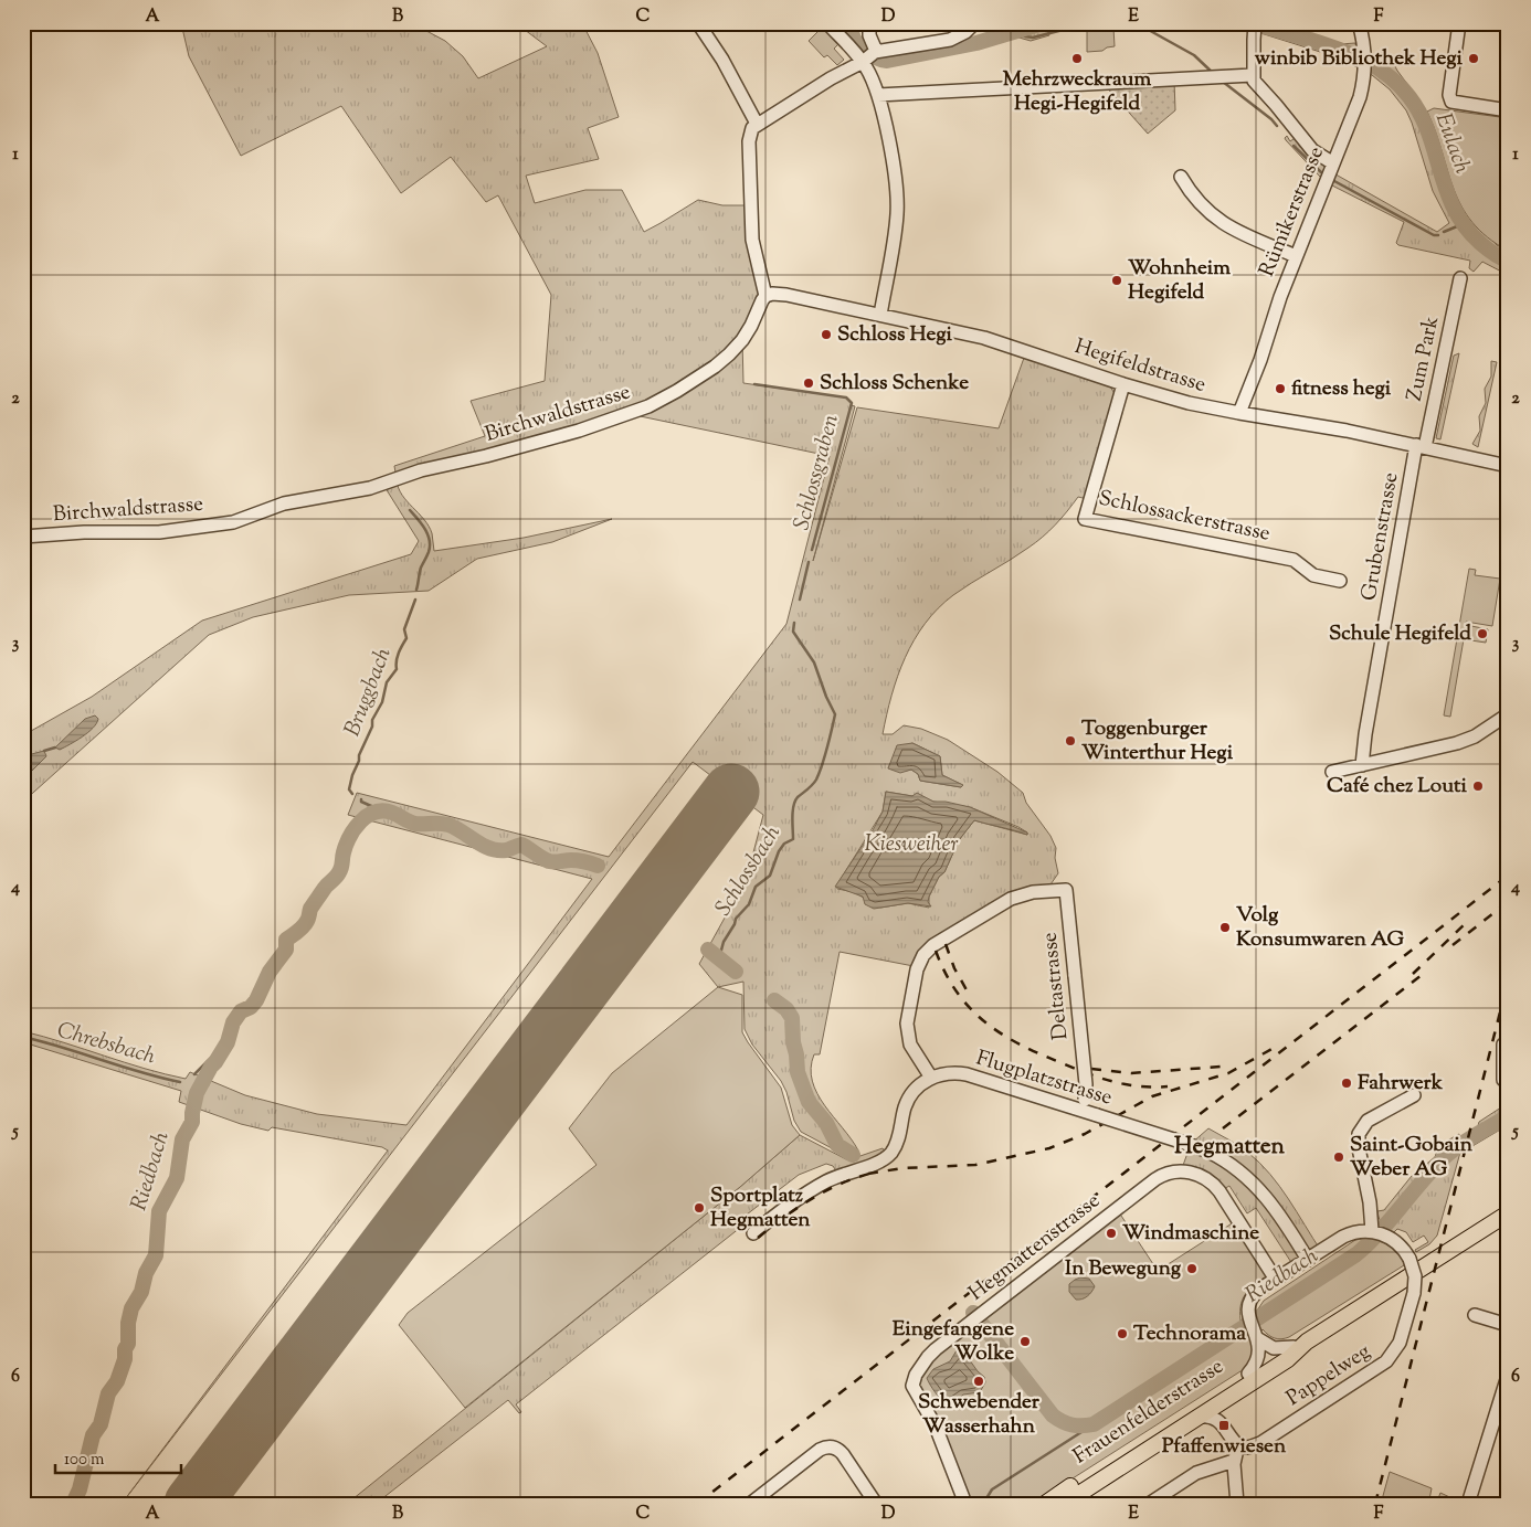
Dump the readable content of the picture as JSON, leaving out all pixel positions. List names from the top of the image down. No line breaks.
{"streets":{"main road":["Frauenfelderstrasse"],"street":["Rümikerstrasse","Zum Park","Hegifeldstrasse","Birchwaldstrasse","Schlossackerstrasse","Grubenstrasse","Deltastrasse","Flugplatzstrasse","Hegmattenstrasse","Pappelweg"]},"crossings":[["Rümikerstrasse","Hegifeldstrasse"],["Zum Park","Hegifeldstrasse"],["Zum Park","Grubenstrasse"],["Hegifeldstrasse","Birchwaldstrasse"],["Hegifeldstrasse","Schlossackerstrasse"],["Hegifeldstrasse","Grubenstrasse"],["Deltastrasse","Flugplatzstrasse"]],"districts":["Hegmatten"],"water":["Eulach","Schlossgraben","Bruggbach","Kiesweiher","Schlossbach","Chrebsbach","Riedbach"],"places":{"other":["Mehrzweckraum Hegi-Hegifeld","winbib Bibliothek Hegi","Wohnheim Hegifeld","Schloss Hegi","Schloss Schenke","fitness hegi","Schule Hegifeld","Toggenburger Winterthur Hegi","Café chez Louti","Volg Konsumwaren AG","Fahrwerk","Saint-Gobain Weber AG","Sportplatz Hegmatten","Windmaschine","In Bewegung","Technorama","Eingefangene Wolke","Schwebender Wasserhahn"],"transit":["Pfaffenwiesen"]},"scale_bar":"100 m","grid":{"columns":["A","B","C","D","E","F"],"rows":["1","2","3","4","5","6"]}}
